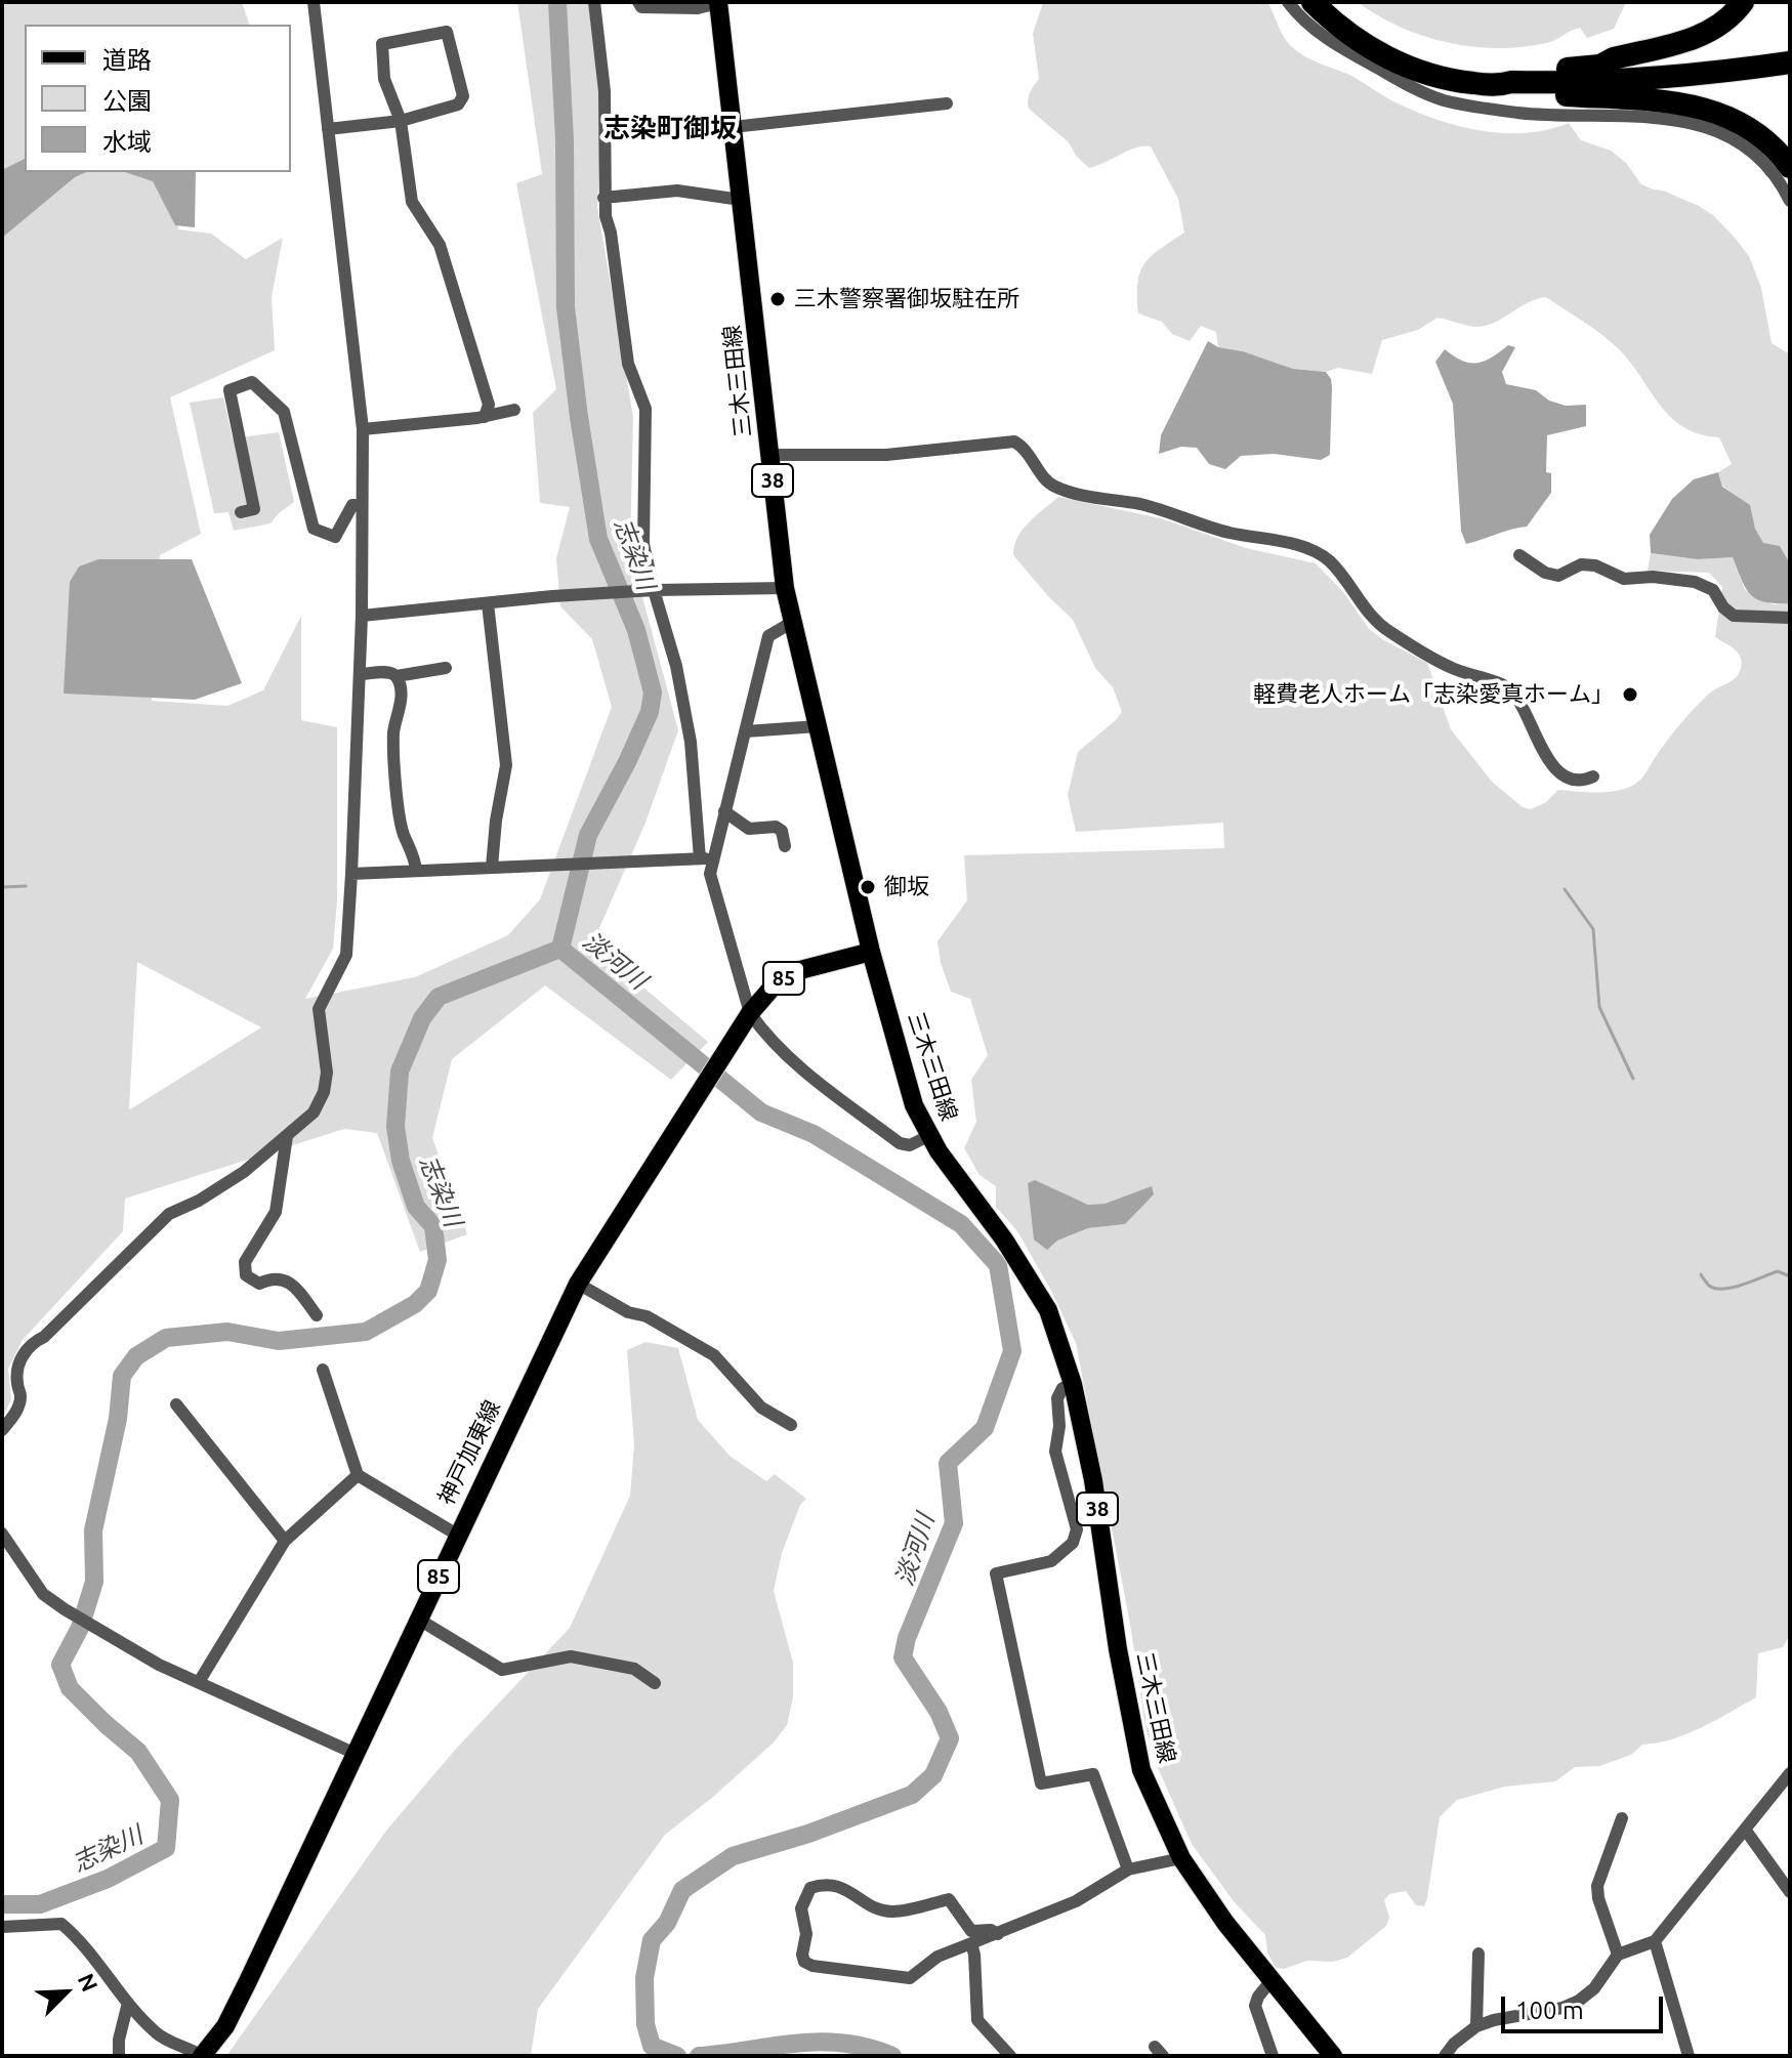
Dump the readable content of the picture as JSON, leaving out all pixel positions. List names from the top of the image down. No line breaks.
{"streets":{"main road":["三木三田線","38","85","神戸加東線"]},"crossings":[["三木三田線","神戸加東線"]],"districts":["志染町御坂"],"water":["志染川","淡河川"],"places":["三木警察署御坂駐在所","軽費老人ホーム「志染愛真ホーム」","御坂"],"legend":["道路","公園","水域"],"scale_bar":"100 m","north":"top right"}
